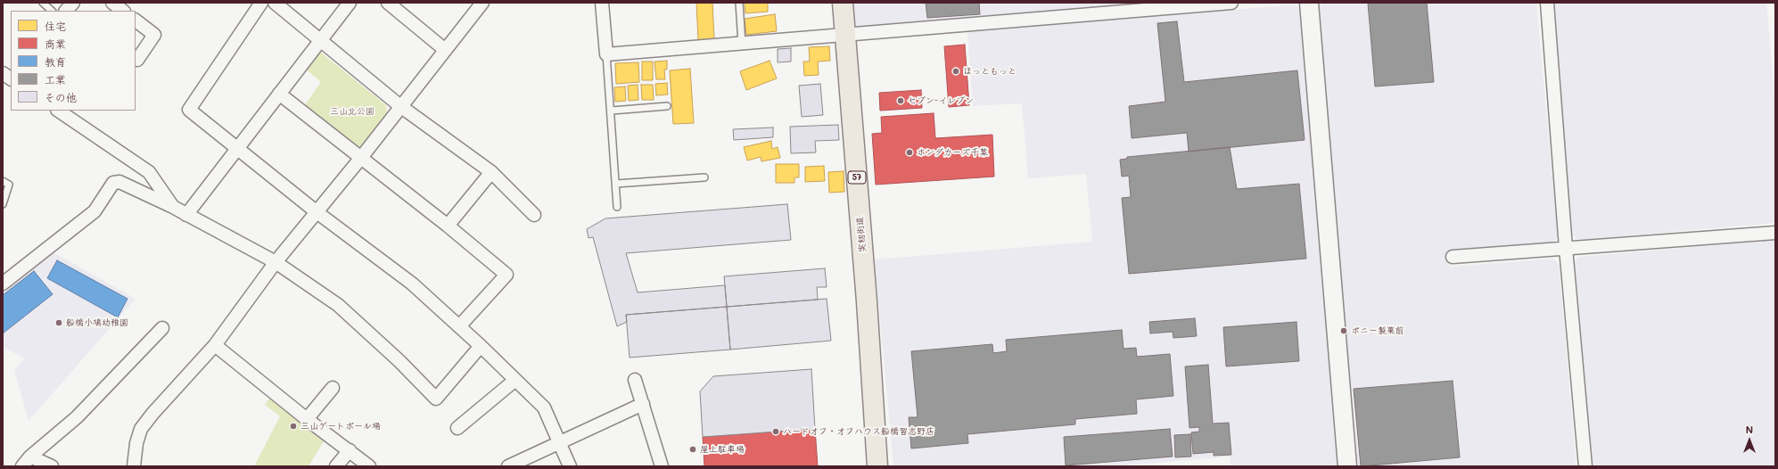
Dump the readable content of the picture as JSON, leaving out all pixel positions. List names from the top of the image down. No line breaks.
{"streets":{"main road":["57","実籾街道"]},"parks":["三山北公園"],"places":["ほっともっと","セブン-イレブン","ホンダカーズ千葉","船橋小鳩幼稚園","ポニー製菓前","三山ゲートボール場","ハードオフ・オフハウス船橋習志野店","屋上駐車場"],"legend":["住宅","商業","教育","工業","その他"],"north":"top"}
